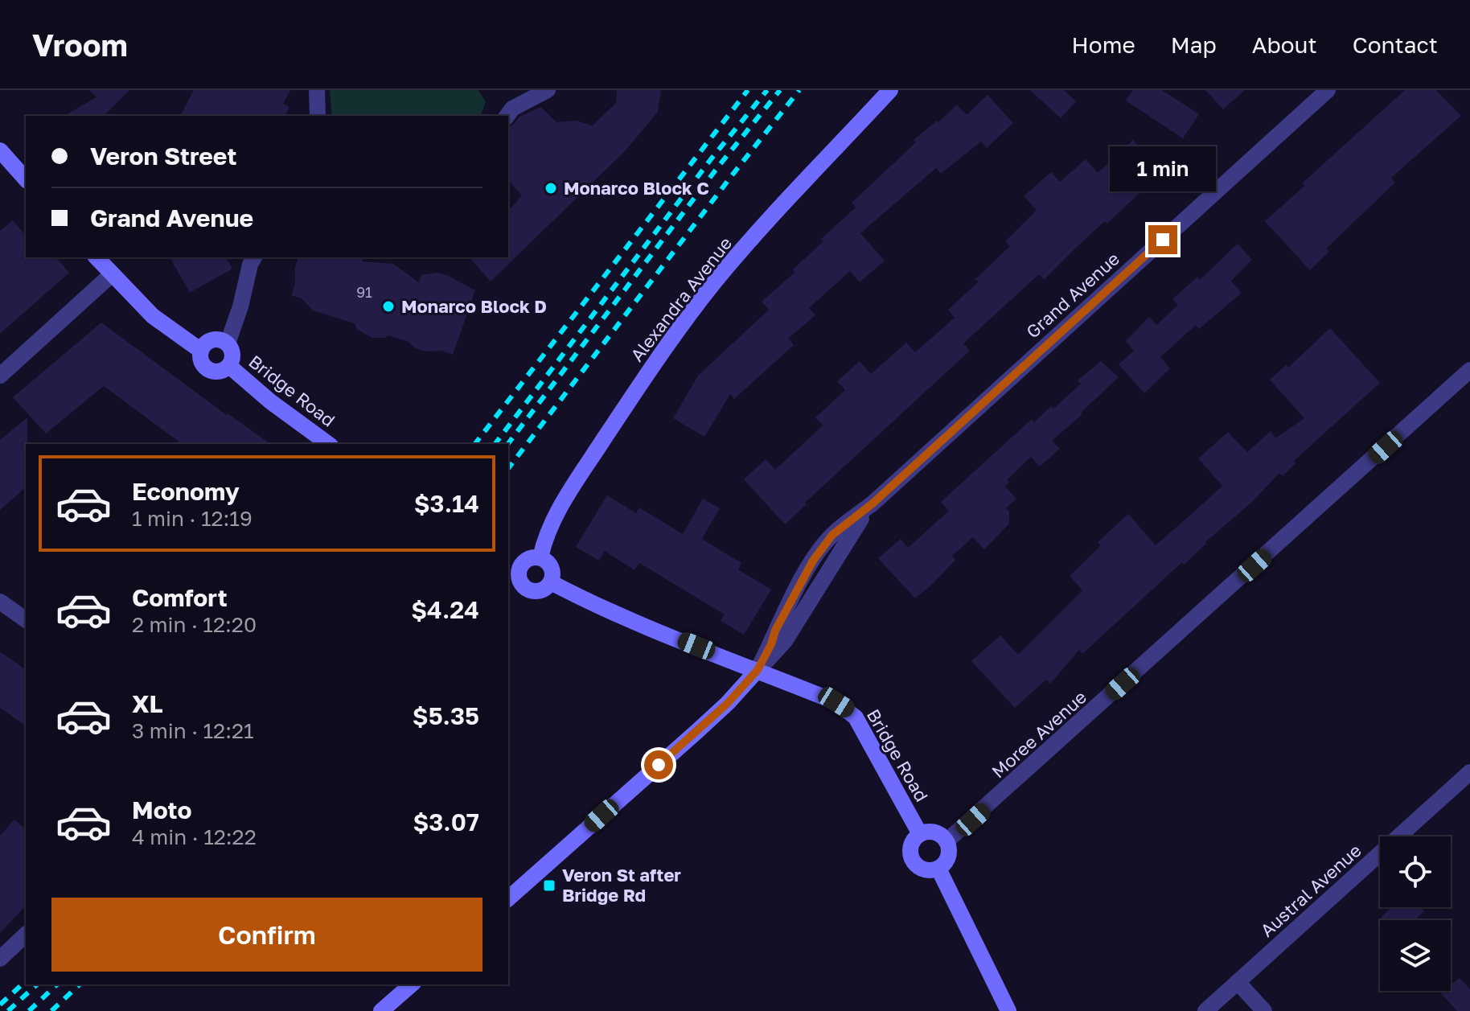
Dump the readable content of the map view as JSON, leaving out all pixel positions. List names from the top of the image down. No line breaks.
{"streets":{"street":["Grand Avenue","Alexandra Avenue","Bridge Road","Moree Avenue","Austral Avenue"]},"crossings":[["Grand Avenue","Bridge Road"],["Alexandra Avenue","Bridge Road"],["Bridge Road","Moree Avenue"]],"places":{"other":["Monarco Block C","Monarco Block D"],"transit":["Veron St after Bridge Rd"]},"house_numbers":["91"],"page":{"header":"Vroom","nav":["Home","Map","About","Contact"],"banner":["Veron Street","Grand Avenue"],"bubble":"1 min","list":[{"name":"Economy","note":"1 min · 12:19","value":"$3.14"},{"name":"Comfort","note":"2 min · 12:20","value":"$4.24"},{"name":"XL","note":"3 min · 12:21","value":"$5.35"},{"name":"Moto","note":"4 min · 12:22","value":"$3.07"}],"buttons":"Confirm"}}
